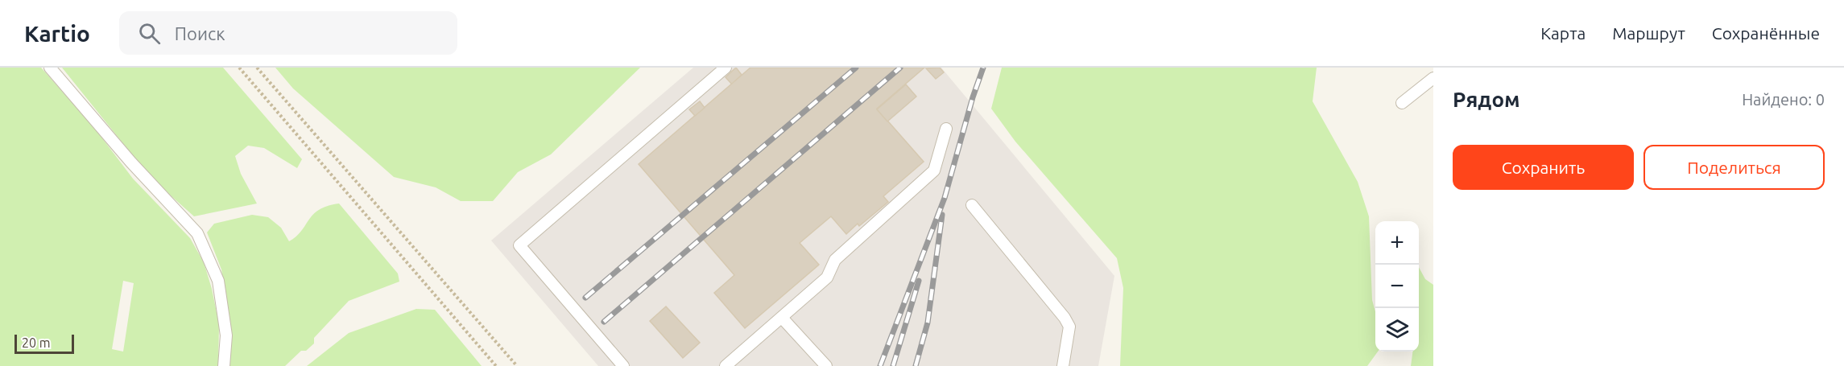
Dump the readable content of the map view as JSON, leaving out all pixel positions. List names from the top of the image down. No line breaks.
{"scale_bar":"20 m","page":{"header":"Kartio","search":"Поиск","nav":["Карта","Маршрут","Сохранённые"],"heading":["Рядом","Найдено: 0"],"buttons":["Сохранить","Поделиться"],"map_buttons":["+","−"],"scale":"20 m"}}
